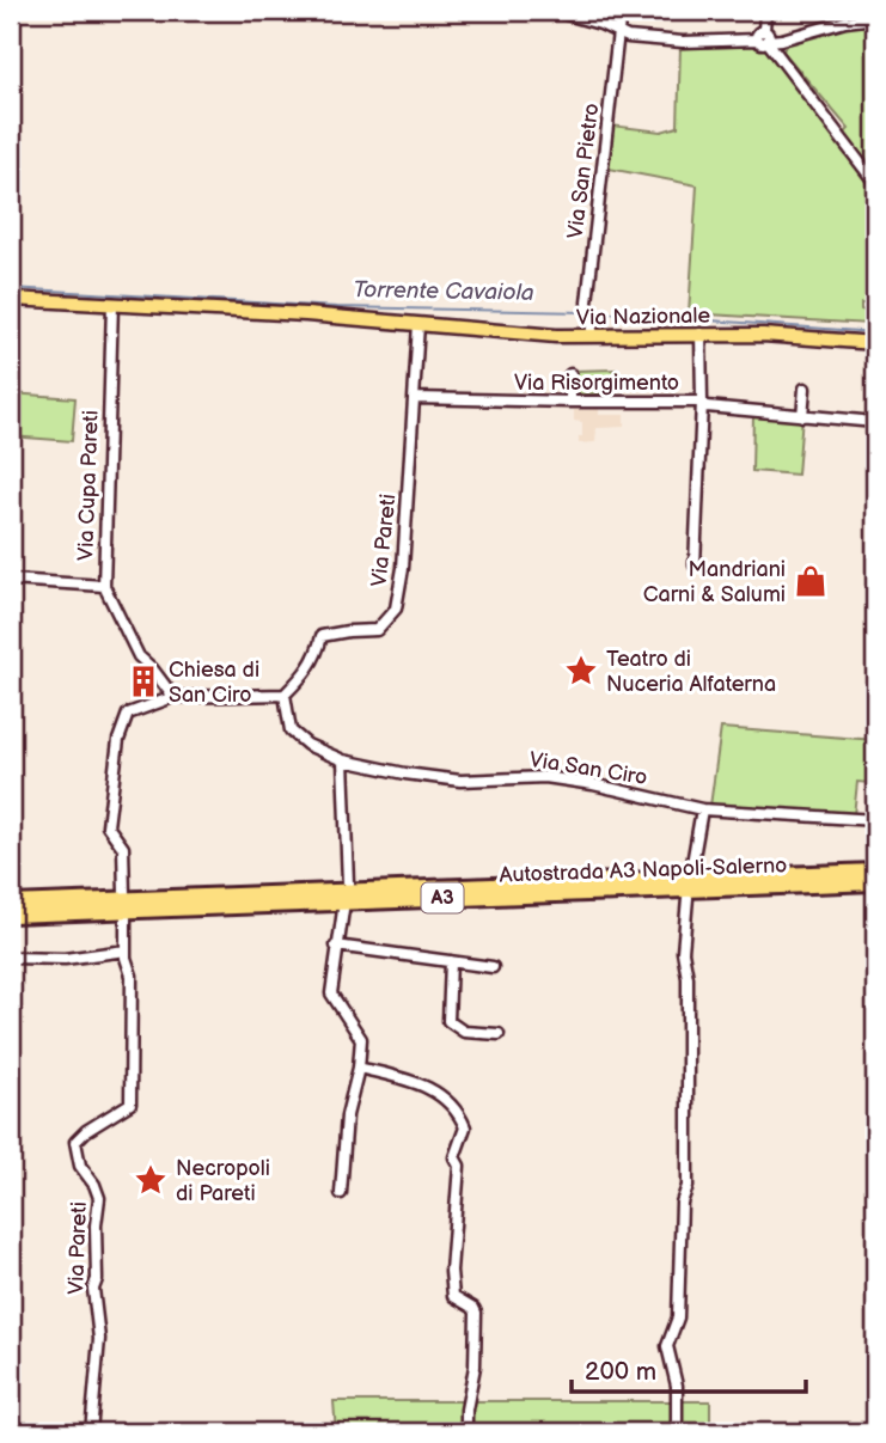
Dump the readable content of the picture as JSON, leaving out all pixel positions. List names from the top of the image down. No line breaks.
{"streets":{"highway":["Autostrada A3 Napoli-Salerno","A3"],"main road":["Via Nazionale"],"street":["Via San Pietro","Via Risorgimento","Via Cupa Pareti","Via Pareti","Via San Ciro"]},"crossings":[["Via San Pietro","Via Nazionale"],["Via Nazionale","Via Cupa Pareti"],["Via Nazionale","Via Pareti"],["Via Risorgimento","Via Pareti"],["Via Pareti","Via San Ciro"]],"water":["Torrente Cavaiola"],"places":{"shop":["Mandriani Carni & Salumi"],"place":["Teatro di Nuceria Alfaterna","Necropoli di Pareti"],"building":["Chiesa di San Ciro"]},"scale_bar":"200 m"}
